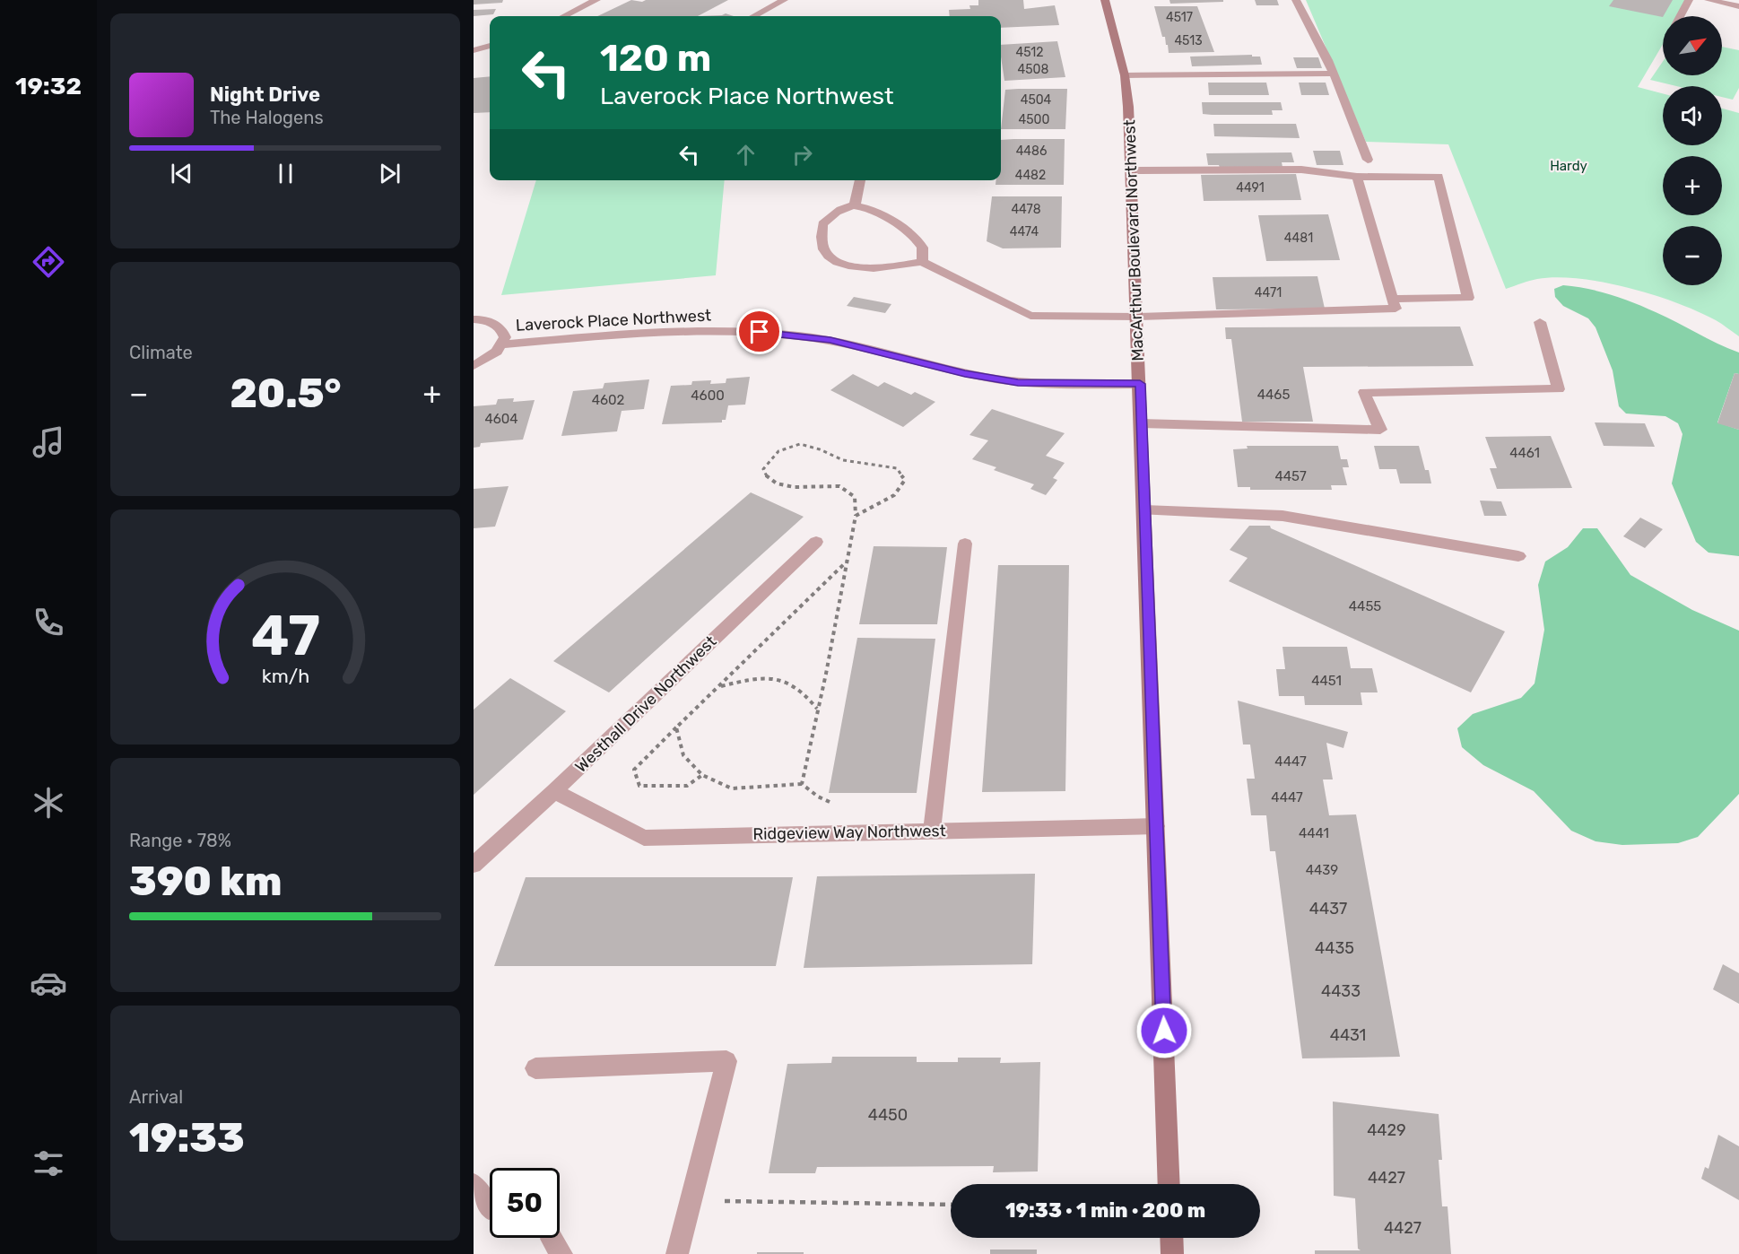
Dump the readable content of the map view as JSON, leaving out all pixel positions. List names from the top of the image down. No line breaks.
{"streets":{"main road":["MacArthur Boulevard Northwest"],"street":["Laverock Place Northwest","Westhall Drive Northwest","Ridgeview Way Northwest"]},"crossings":[["MacArthur Boulevard Northwest","Laverock Place Northwest"],["MacArthur Boulevard Northwest","Ridgeview Way Northwest"],["Westhall Drive Northwest","Ridgeview Way Northwest"]],"parks":["Hardy"],"house_numbers":["4517","4513","4512","4508","4504","4500","4486","4482","4491","4478","4474","4481","4471","4465","4600","4602","4604","4461","4457","4455","4451","4447","4447","4441","4439","4437","4435","4433","4431","4450","4429","4427","4427"],"north":"top right","page":{"tabs":"19:32","map_buttons":["+","−"],"turn":["120 m","Laverock Place Northwest"],"song":["Night Drive","The Halogens"],"tile":["Climate",["Range · 78%","390 km"],["Arrival","19:33"]],"heat":["−","20.5°","+"],"limit":"50","trip":"19:33 · 1 min · 200 m","gauge":["47","km/h"]}}
